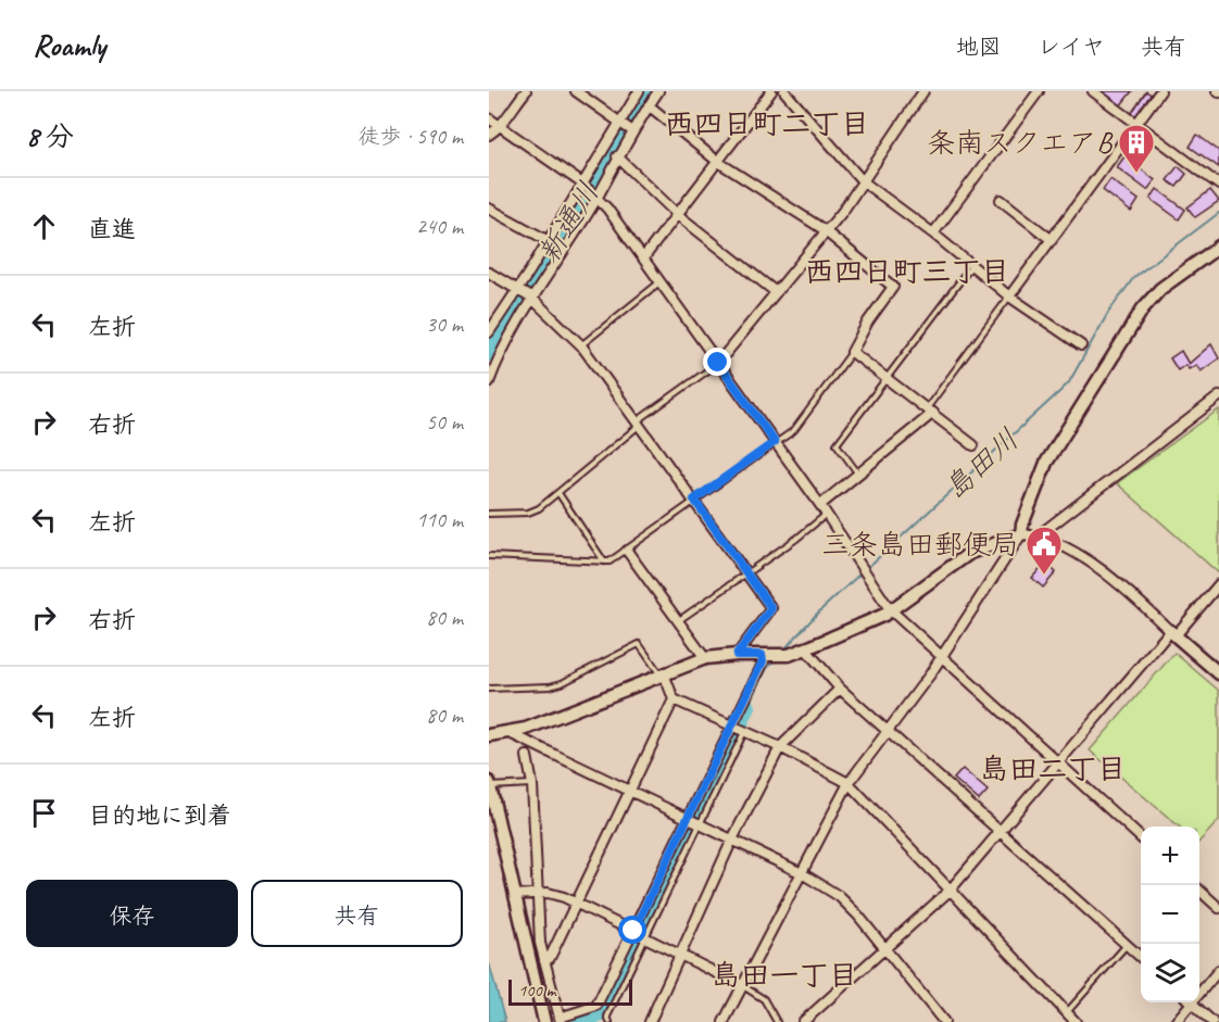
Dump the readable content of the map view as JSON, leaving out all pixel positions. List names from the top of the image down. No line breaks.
{"districts":["西四日町二丁目","西四日町三丁目","島田二丁目","島田一丁目"],"water":["新通川","島田川"],"places":{"building":["条南スクエアB"],"public building":["三条島田郵便局"]},"scale_bar":"100 m","page":{"header":"Roamly","nav":["地図","レイヤ","共有"],"heading":["8 分","徒歩 · 590 m"],"list":[["直進","240 m"],["左折","30 m"],["右折","50 m"],["左折","110 m"],["右折","80 m"],["左折","80 m"],"目的地に到着"],"map_buttons":["+","−"],"buttons":["保存","共有"],"scale":"100 m"}}
